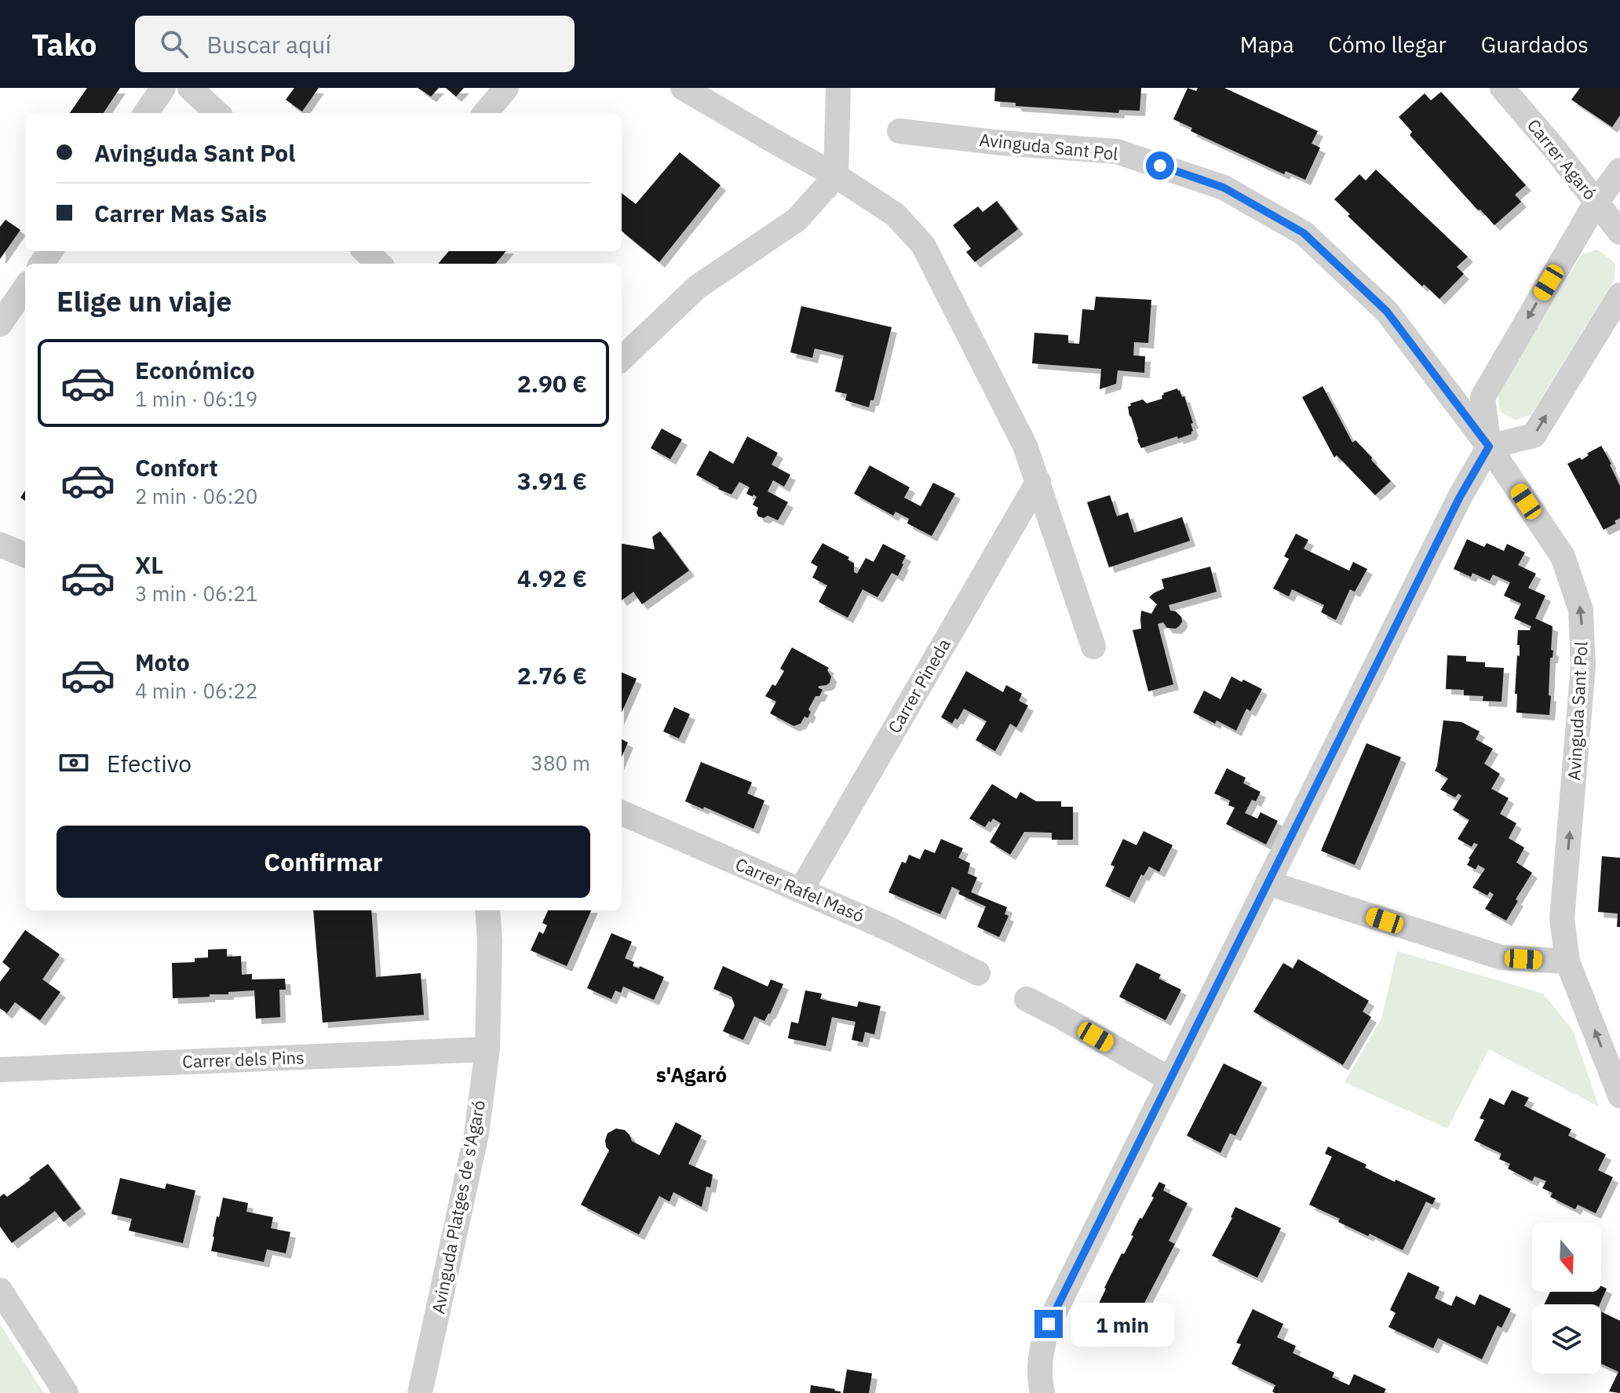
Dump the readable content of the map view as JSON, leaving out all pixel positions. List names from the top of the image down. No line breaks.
{"streets":{"street":["Avinguda Sant Pol","Carrer Agaró","Carrer Pineda","Carrer Rafel Masó","Carrer dels Pins","Avinguda Platges de s'Agaró"]},"crossings":[["Carrer Pineda","Carrer Rafel Masó"],["Carrer dels Pins","Avinguda Platges de s'Agaró"]],"one_way":["Avinguda Sant Pol"],"districts":["s'Agaró"],"north":"bottom","page":{"header":"Tako","search":"Buscar aquí","nav":["Mapa","Cómo llegar","Guardados"],"banner":["Avinguda Sant Pol","Carrer Mas Sais"],"heading":"Elige un viaje","list":[{"name":"Económico","note":"1 min · 06:19","value":"2.90 €"},{"name":"Confort","note":"2 min · 06:20","value":"3.91 €"},{"name":"XL","note":"3 min · 06:21","value":"4.92 €"},{"name":"Moto","note":"4 min · 06:22","value":"2.76 €"}],"pay":["Efectivo","380 m"],"buttons":"Confirmar","bubble":"1 min"}}
